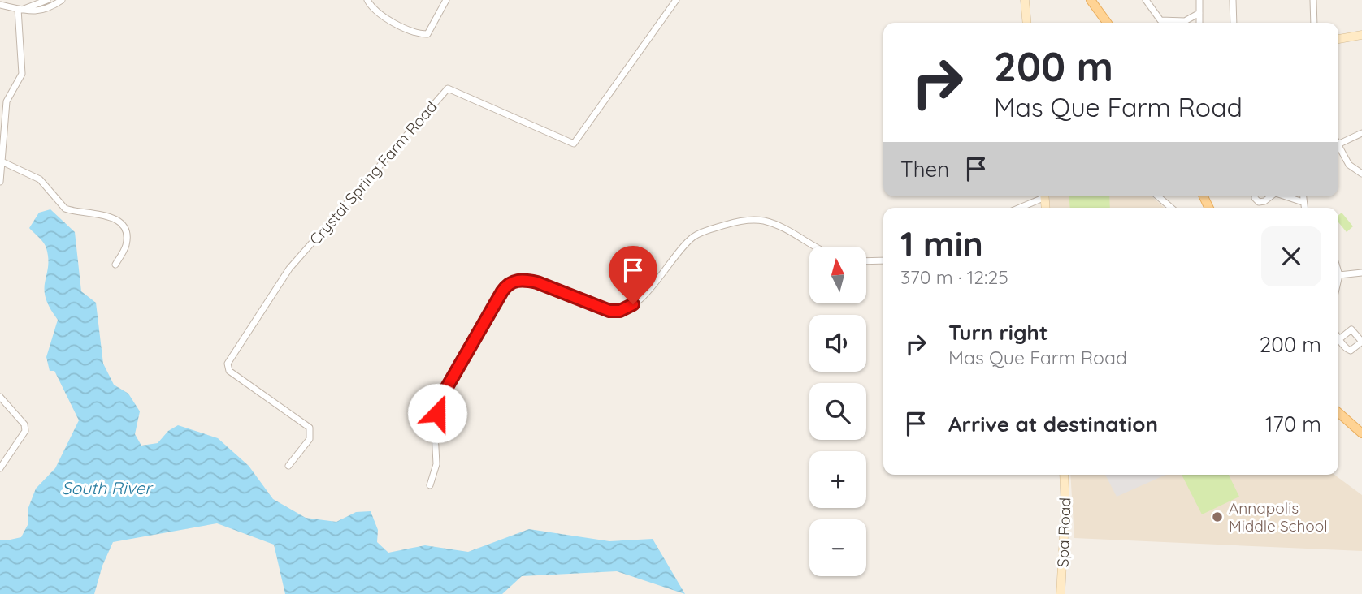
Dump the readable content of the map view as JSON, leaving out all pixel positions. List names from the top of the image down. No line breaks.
{"streets":{"street":["Crystal Spring Farm Road","Spa Road"]},"water":["South River"],"places":["Annapolis Middle School"],"north":"top","page":{"turn":["200 m","Mas Que Farm Road"],"then":"Then","heading":["1 min","370 m · 12:25"],"map_buttons":["+","−"],"list":[{"name":"Turn right","note":"Mas Que Farm Road","value":"200 m"},{"name":"Arrive at destination","value":"170 m"}]}}
